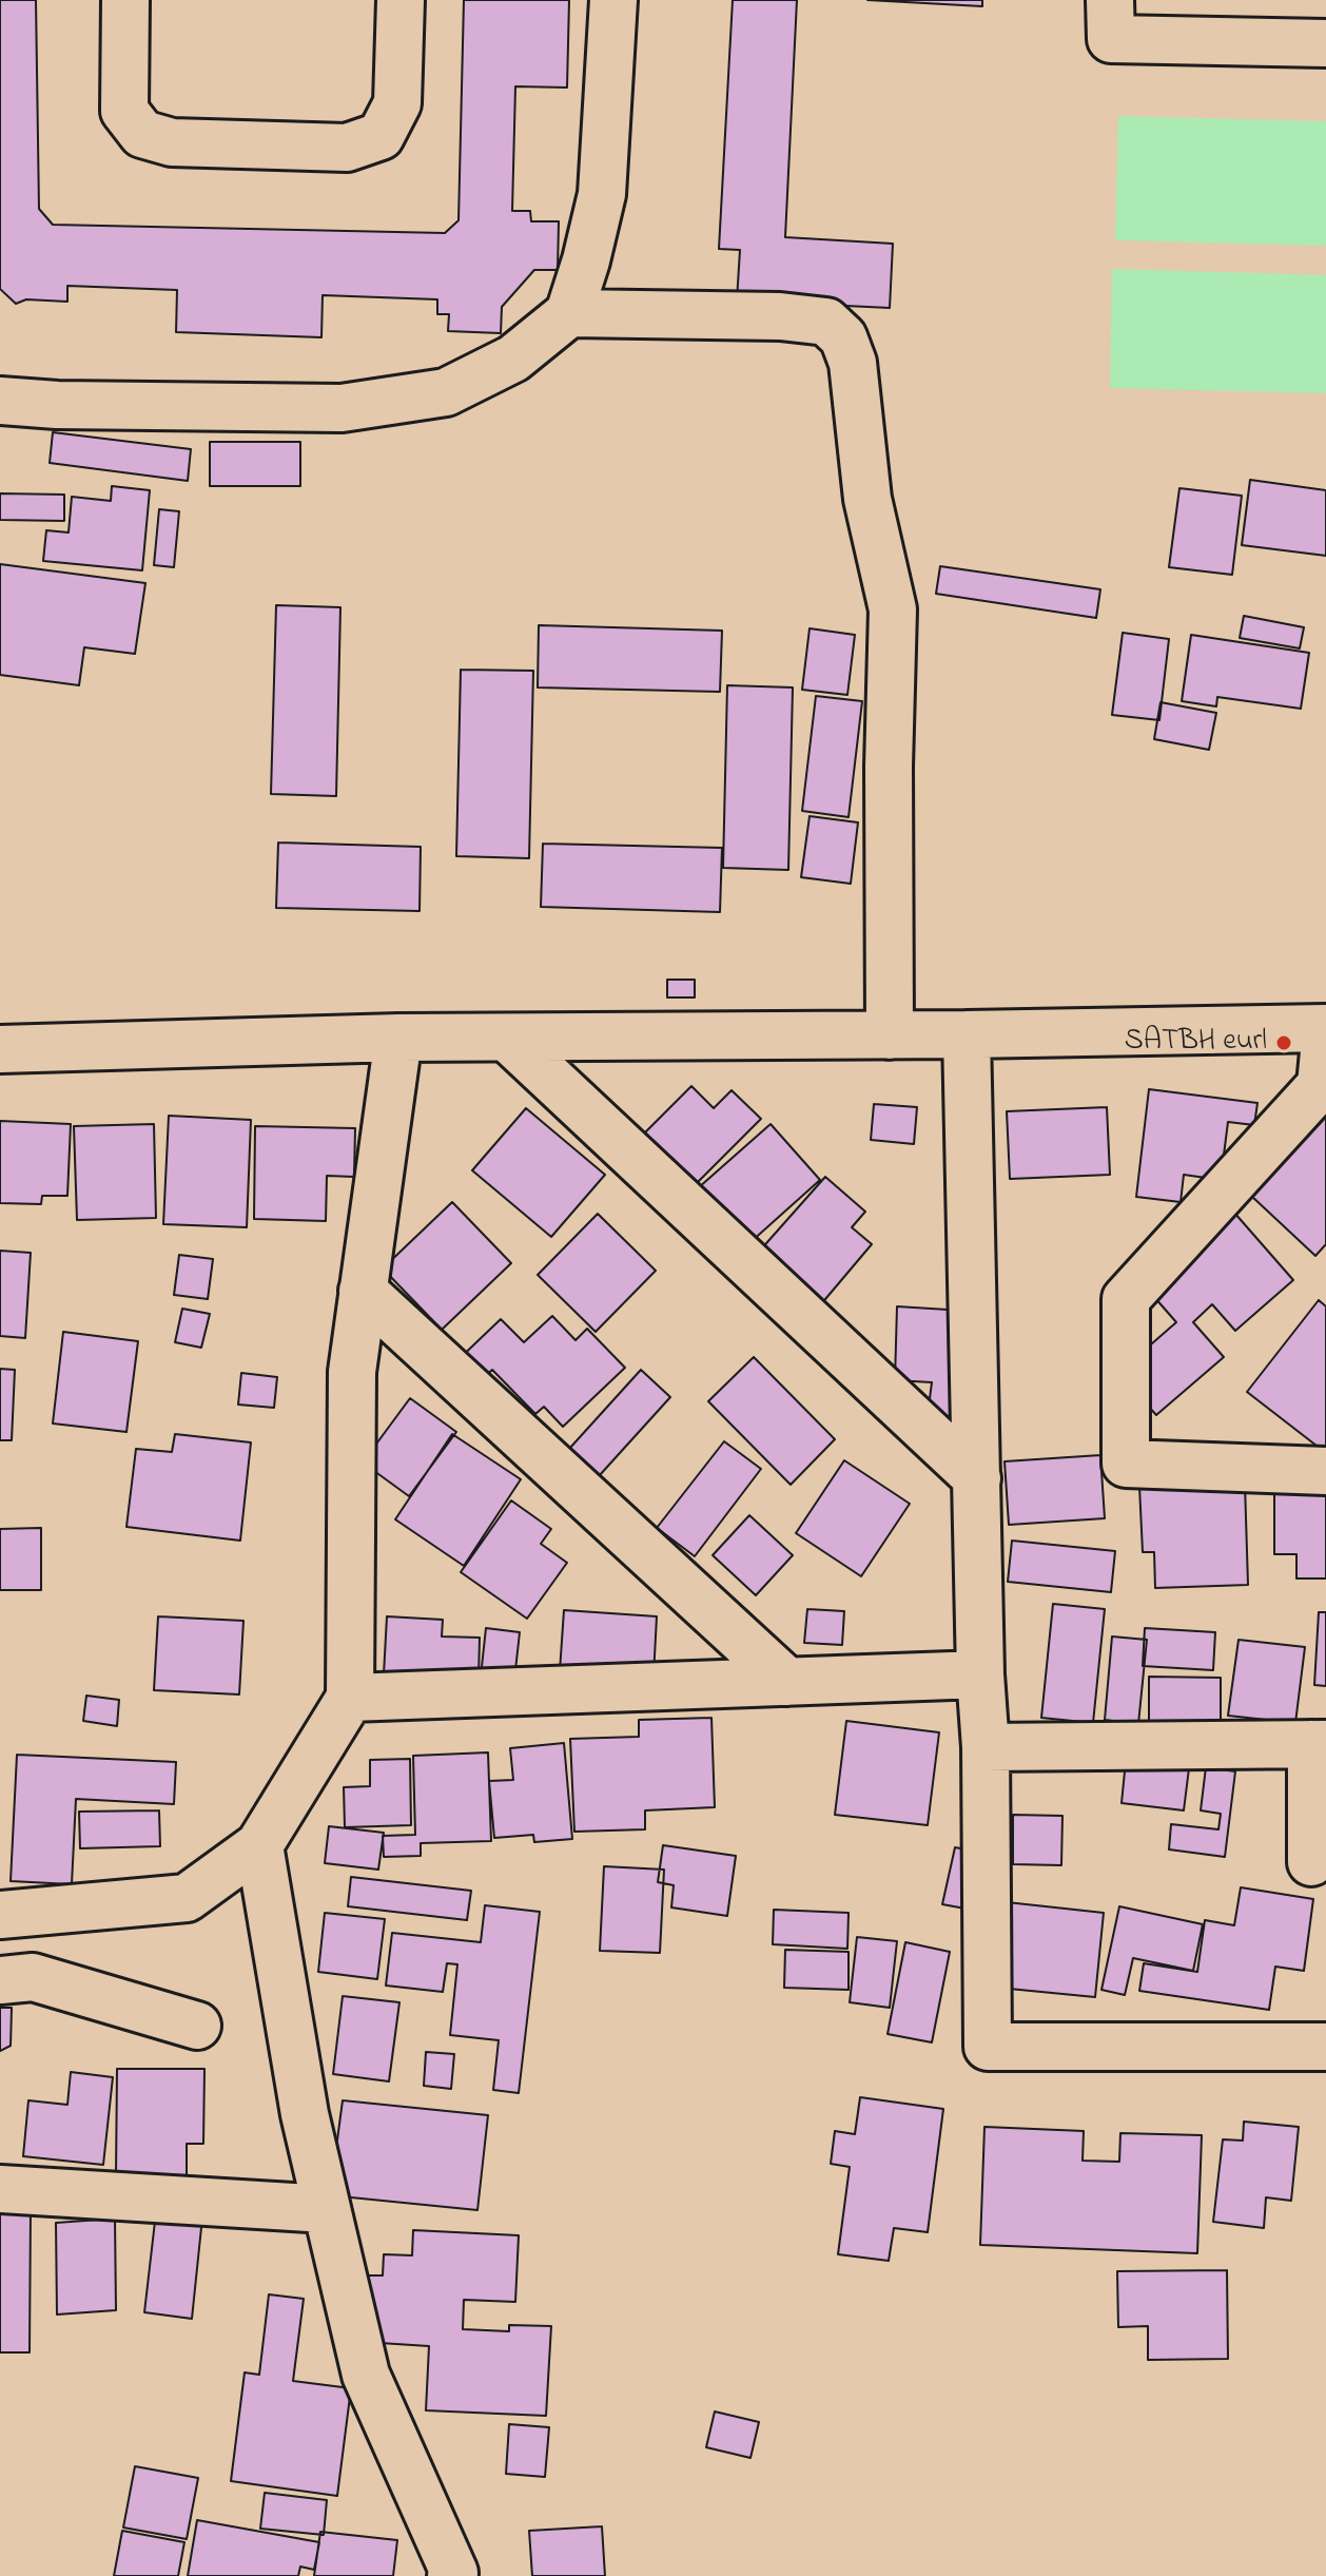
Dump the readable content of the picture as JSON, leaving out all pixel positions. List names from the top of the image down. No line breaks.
{"places":["SATBH eurl"]}
